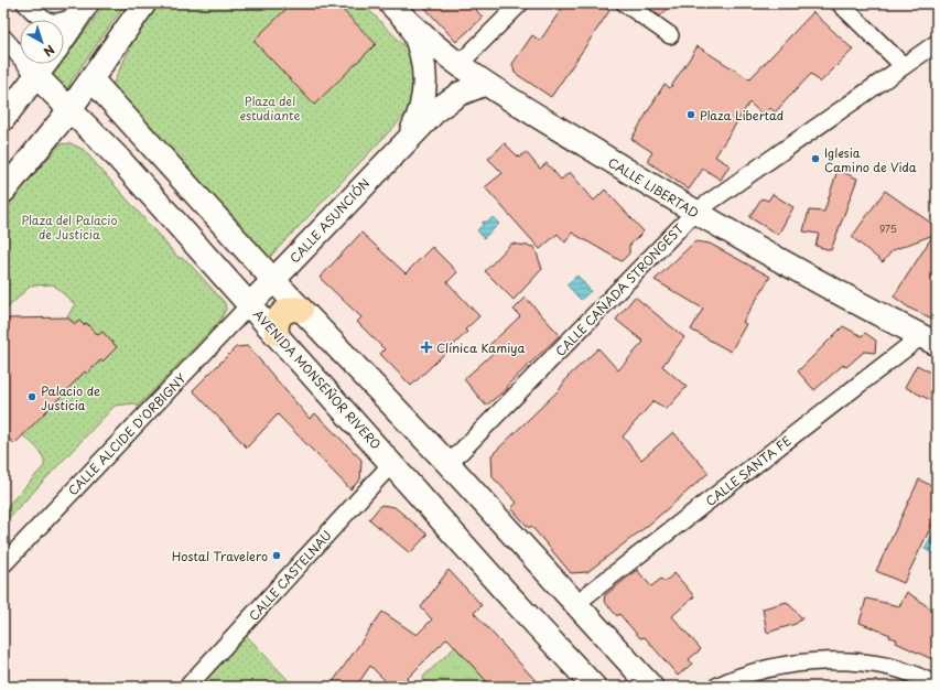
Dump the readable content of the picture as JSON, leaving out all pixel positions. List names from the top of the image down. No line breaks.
{"streets":{"main road":["CALLE LIBERTAD","CALLE ASUNCIÓN","AVENIDA MONSEÑOR RIVERO"],"street":["CALLE CAÑADA STRONGEST","CALLE ALCIDE D'ORBIGNY","CALLE SANTA FE","CALLE CASTELNAU"]},"crossings":[["CALLE LIBERTAD","CALLE ASUNCIÓN"],["CALLE LIBERTAD","CALLE CAÑADA STRONGEST"],["CALLE LIBERTAD","CALLE SANTA FE"],["CALLE ASUNCIÓN","AVENIDA MONSEÑOR RIVERO"],["CALLE ASUNCIÓN","CALLE ALCIDE D'ORBIGNY"],["AVENIDA MONSEÑOR RIVERO","CALLE ALCIDE D'ORBIGNY"],["AVENIDA MONSEÑOR RIVERO","CALLE CASTELNAU"]],"parks":["Plaza del estudiante","Plaza del Palacio de Justicia"],"places":{"other":["Plaza Libertad","Iglesia Camino de Vida","Palacio de Justicia","Hostal Travelero"],"health":["Clínica Kamiya"]},"house_numbers":["975"],"north":"bottom right"}
